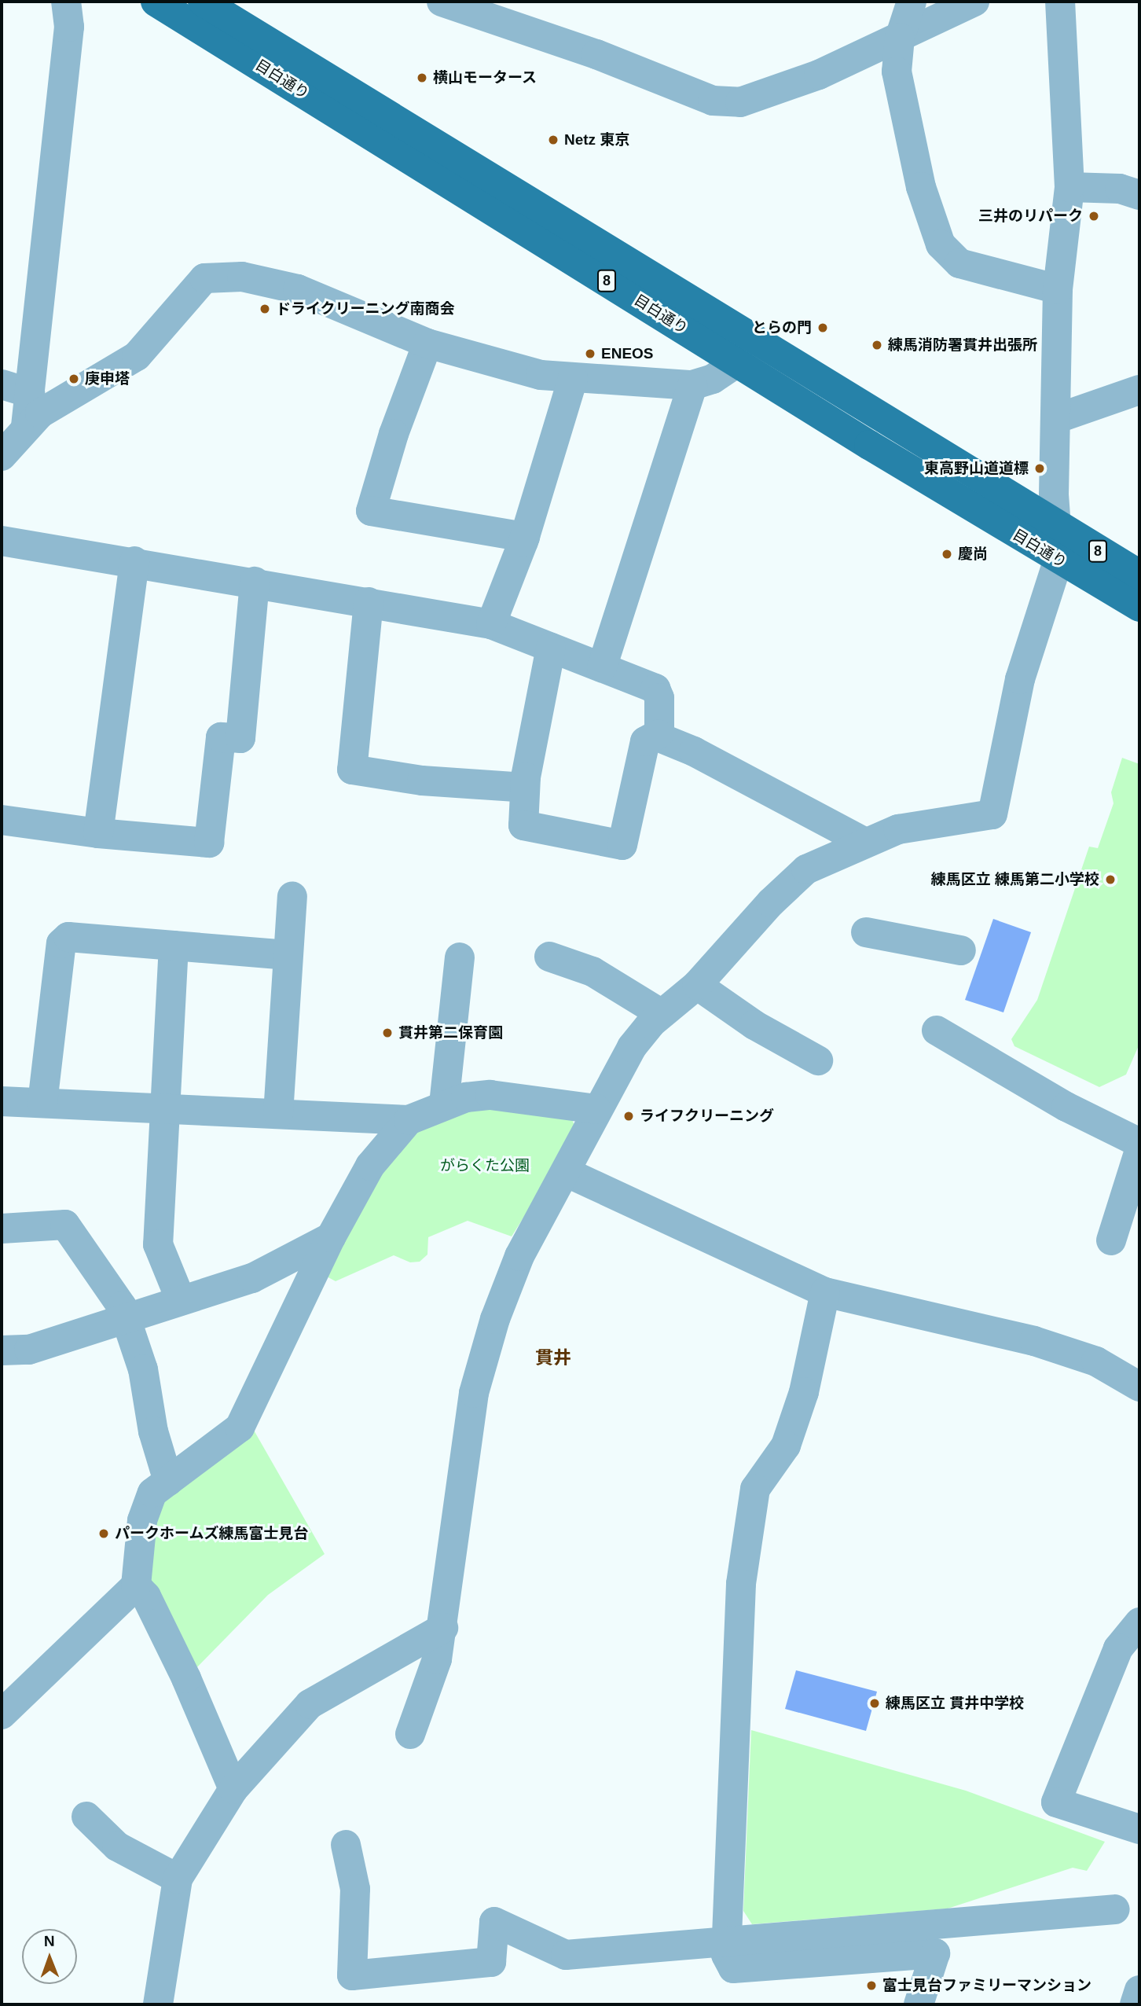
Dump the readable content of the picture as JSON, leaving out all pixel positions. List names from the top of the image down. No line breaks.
{"streets":{"main road":["目白通り","8"]},"districts":["貫井"],"parks":["がらくた公園"],"places":["横山モータース","Netz 東京","三井のリパーク","ドライクリーニング南商会","とらの門","練馬消防署貫井出張所","ENEOS","庚申塔","東高野山道道標","慶尚","練馬区立 練馬第二小学校","貫井第二保育園","ライフクリーニング","パークホームズ練馬富士見台","練馬区立 貫井中学校","富士見台ファミリーマンション"],"north":"top"}
